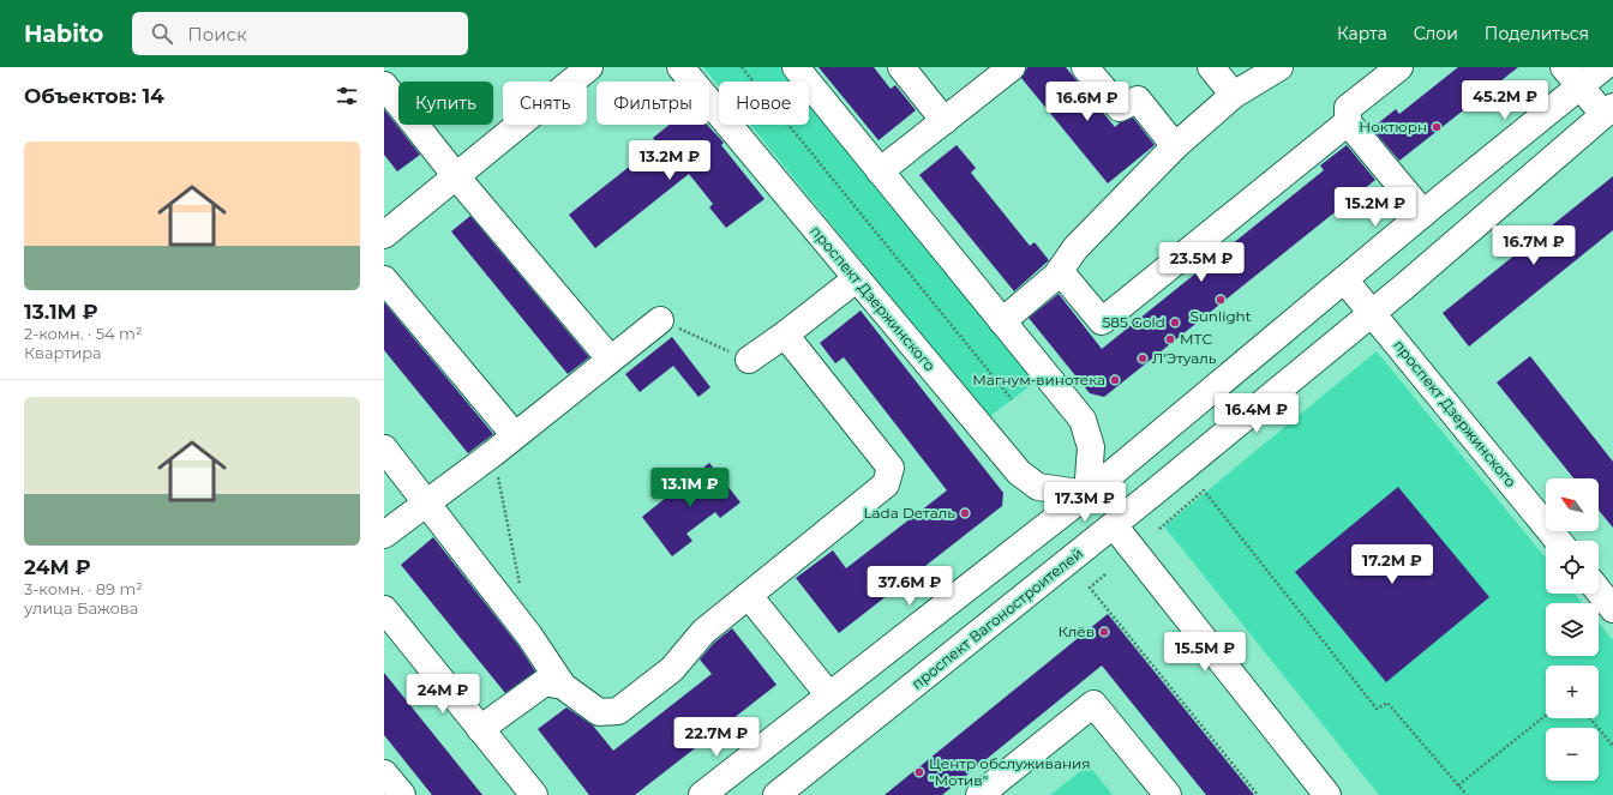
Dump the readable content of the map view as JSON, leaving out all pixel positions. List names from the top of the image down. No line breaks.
{"streets":{"street":["проспект Дзержинского","проспект Вагоностроителей"]},"crossings":[["проспект Дзержинского","проспект Вагоностроителей"]],"places":["Ноктюрн","Sunlight","585 Gold","МТС","Л'Этуаль","Магнум-винотека","Lada Dеталь","Клёв","Центр обслуживания \"Мотив\""],"north":"top left","page":{"header":"Habito","search":"Поиск","nav":["Карта","Слои","Поделиться"],"heading":"Объектов: 14","price":["45.2M ₽","16.6M ₽","13.2M ₽","15.2M ₽","16.7M ₽","23.5M ₽","16.4M ₽","13.1M ₽","17.3M ₽","17.2M ₽","37.6M ₽","15.5M ₽","24M ₽","22.7M ₽"],"chip":["Купить","Снять","Фильтры","Новое"],"list":[{"name":"13.1M ₽","note":"2-комн. · 54 m² · Квартира"},{"name":"24M ₽","note":"3-комн. · 89 m² · улица Бажова"}],"map_buttons":["+","−"]}}
